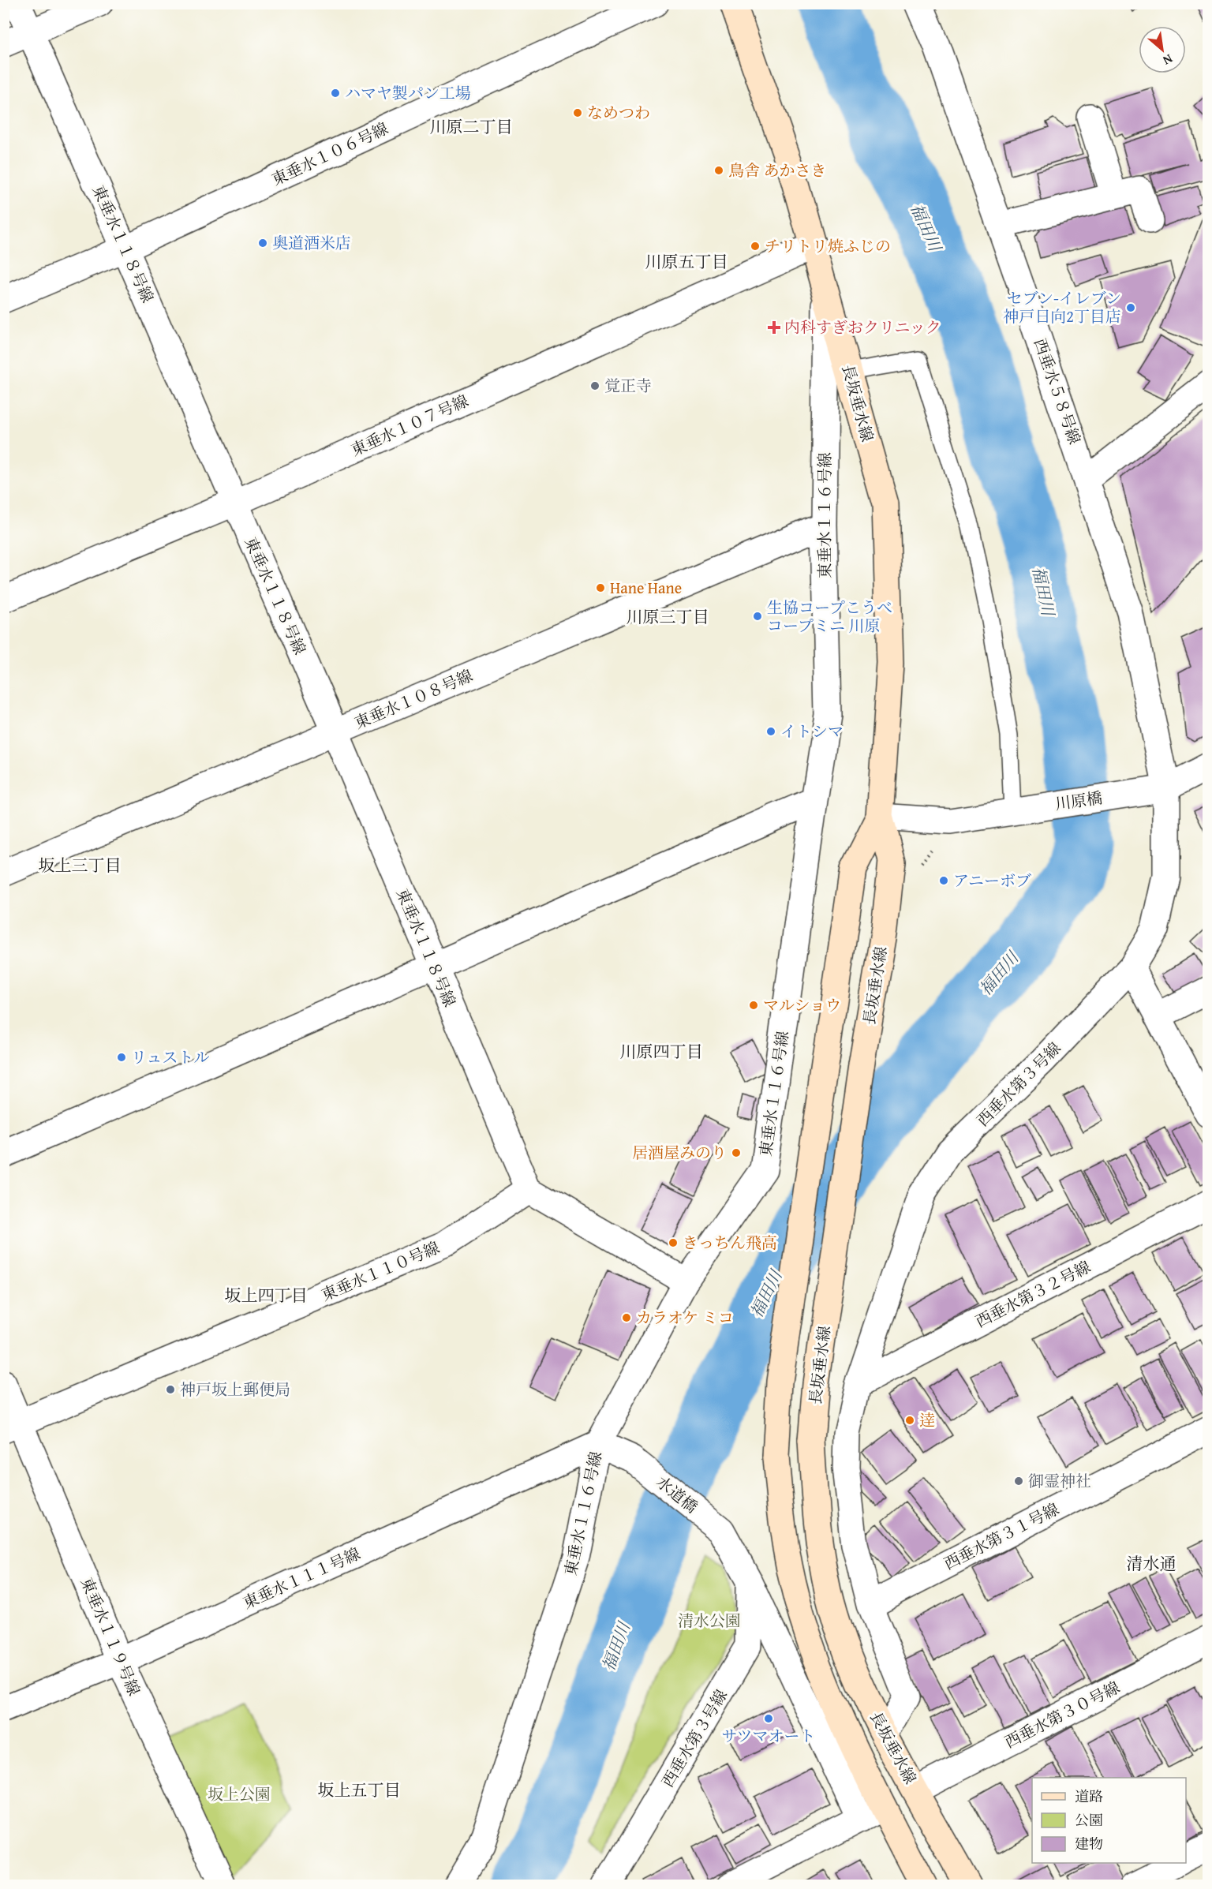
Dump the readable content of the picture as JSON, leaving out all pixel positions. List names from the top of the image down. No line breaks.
{"streets":{"main road":["長坂垂水線"],"street":["東垂水１０６号線","東垂水１１８号線","西垂水５８号線","東垂水１０７号線","東垂水１１６号線","東垂水１０８号線","川原橋","西垂水第３号線","東垂水１１０号線","西垂水第３２号線","水道橋","西垂水第３１号線","東垂水１１１号線","東垂水１１９号線","西垂水第３０号線"]},"crossings":[["東垂水１０６号線","東垂水１１８号線"],["東垂水１１８号線","東垂水１０７号線"],["東垂水１１８号線","東垂水１０８号線"],["東垂水１１８号線","東垂水１１０号線"],["西垂水５８号線","川原橋"],["西垂水５８号線","西垂水第３号線"],["長坂垂水線","東垂水１０７号線"],["長坂垂水線","東垂水１１６号線"],["長坂垂水線","西垂水第３号線"],["長坂垂水線","西垂水第３０号線"],["東垂水１１６号線","東垂水１０８号線"],["東垂水１１６号線","水道橋"],["東垂水１１６号線","東垂水１１１号線"],["川原橋","西垂水第３号線"],["西垂水第３号線","西垂水第３２号線"],["西垂水第３号線","水道橋"],["西垂水第３号線","西垂水第３１号線"],["東垂水１１０号線","東垂水１１９号線"],["水道橋","東垂水１１１号線"],["東垂水１１１号線","東垂水１１９号線"]],"districts":["川原二丁目","川原五丁目","川原三丁目","坂上三丁目","川原四丁目","坂上四丁目","清水通","坂上五丁目"],"water":["福田川"],"parks":["清水公園","坂上公園"],"places":{"other":["ハマヤ製パン工場","なめつわ","鳥舎 あかさき","奥道酒米店","チリトリ焼ふじの","セブン-イレブン 神戸日向2丁目店","覚正寺","Hane Hane","生協コープこうべ コープミニ 川原","イトシマ","アニーボブ","マルショウ","リュストル","居酒屋みのり","きっちん飛高","カラオケ ミコ","神戸坂上郵便局","逹","御霊神社","サツマオート"],"health":["内科すぎおクリニック"]},"legend":["道路","公園","建物"],"north":"bottom right"}
